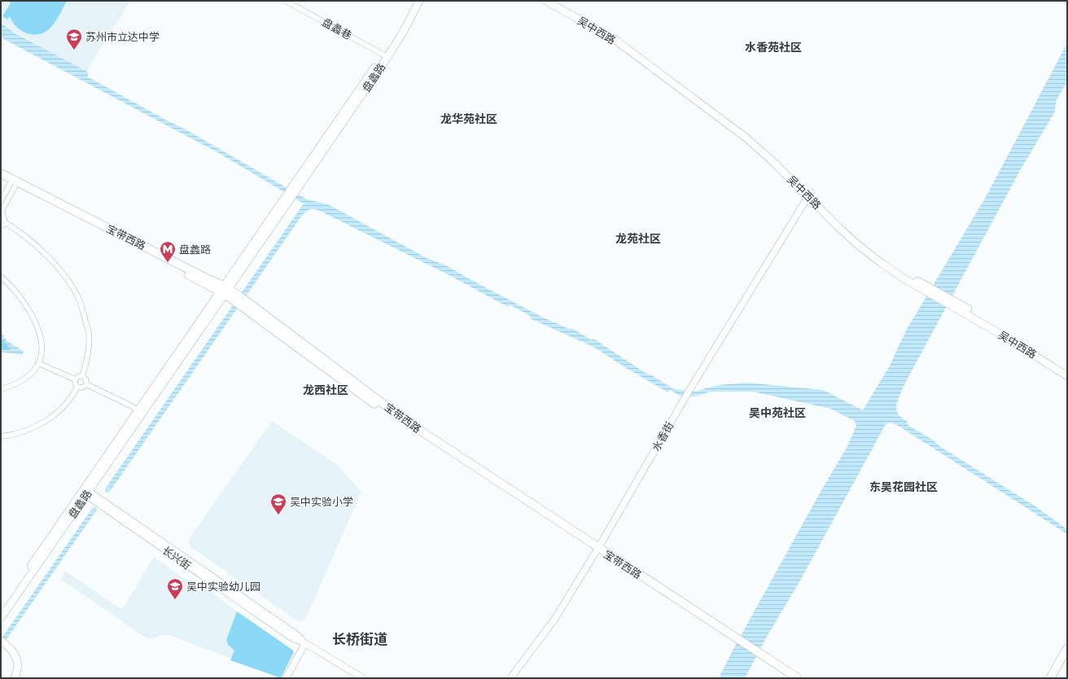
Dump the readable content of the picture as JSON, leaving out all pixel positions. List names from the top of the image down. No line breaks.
{"streets":{"main road":["吴中西路","盘蠡路","宝带西路"],"street":["盘蠡巷","水香街","长兴街"]},"crossings":[["盘蠡巷","盘蠡路"],["吴中西路","水香街"],["盘蠡路","宝带西路"],["盘蠡路","长兴街"],["宝带西路","水香街"]],"districts":["水香苑社区","龙华苑社区","龙苑社区","龙西社区","吴中苑社区","东吴花园社区","长桥街道"],"places":{"school or university":["苏州市立达中学","吴中实验小学","吴中实验幼儿园"],"metro station":["盘蠡路"]}}
